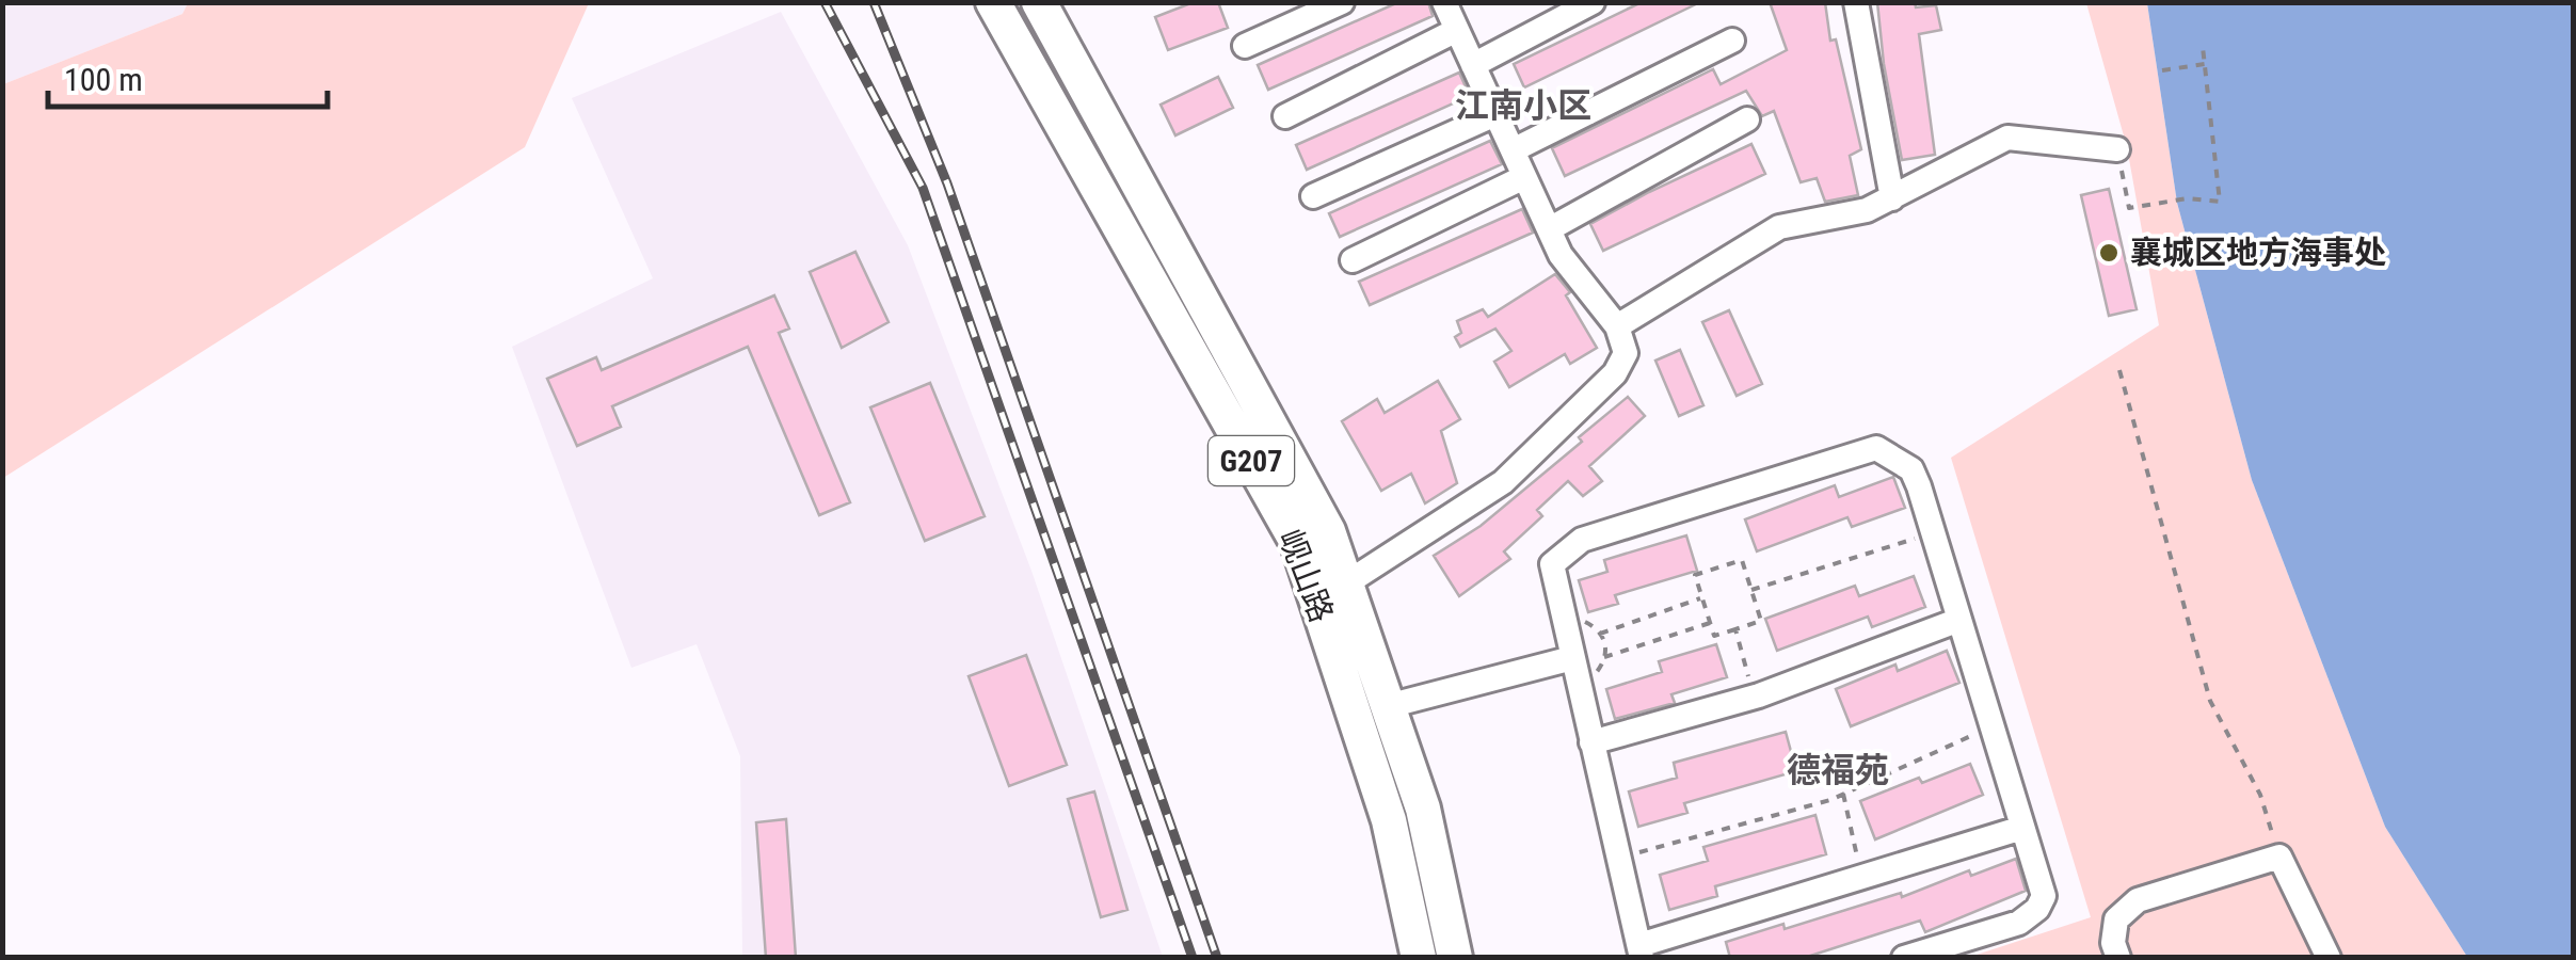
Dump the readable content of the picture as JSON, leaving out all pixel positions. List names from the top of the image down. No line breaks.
{"streets":{"highway":["G207","岘山路"]},"districts":["江南小区","德福苑"],"places":["襄城区地方海事处"],"scale_bar":"100 m"}
